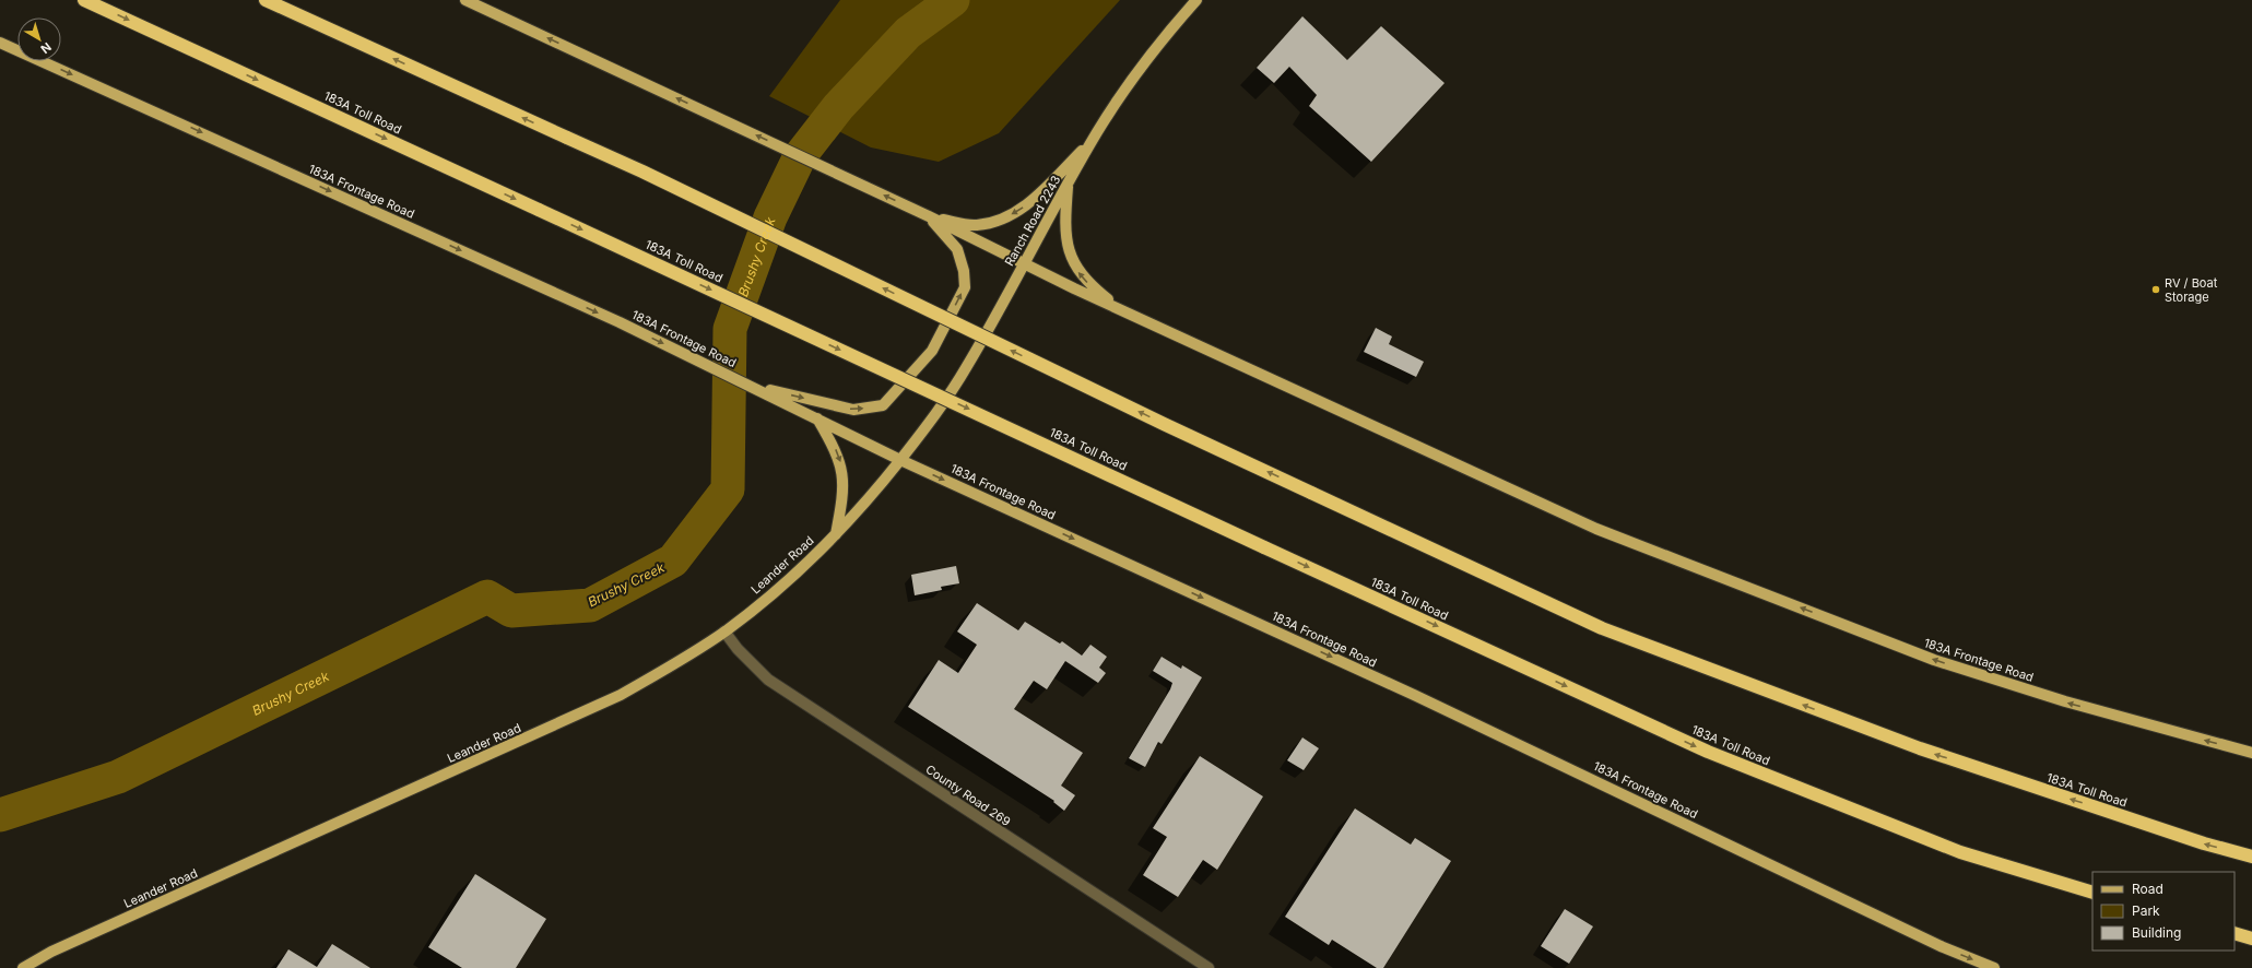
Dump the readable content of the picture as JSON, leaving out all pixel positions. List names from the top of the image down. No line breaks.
{"streets":{"highway":["183A Toll Road"],"main road":["183A Frontage Road","Ranch Road 2243","Leander Road"],"street":["County Road 269"]},"crossings":[["183A Frontage Road","Ranch Road 2243"],["183A Frontage Road","Leander Road"],["Ranch Road 2243","Leander Road"],["Leander Road","County Road 269"]],"water":["Brushy Creek"],"places":["RV / Boat Storage"],"legend":["Road","Park","Building"],"north":"bottom right"}
